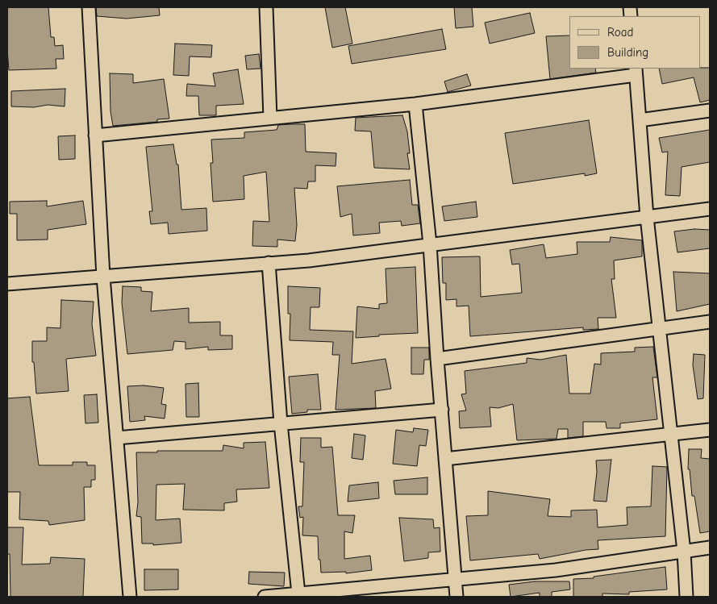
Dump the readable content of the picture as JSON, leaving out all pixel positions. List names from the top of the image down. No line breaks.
{"legend":["Road","Building"]}
